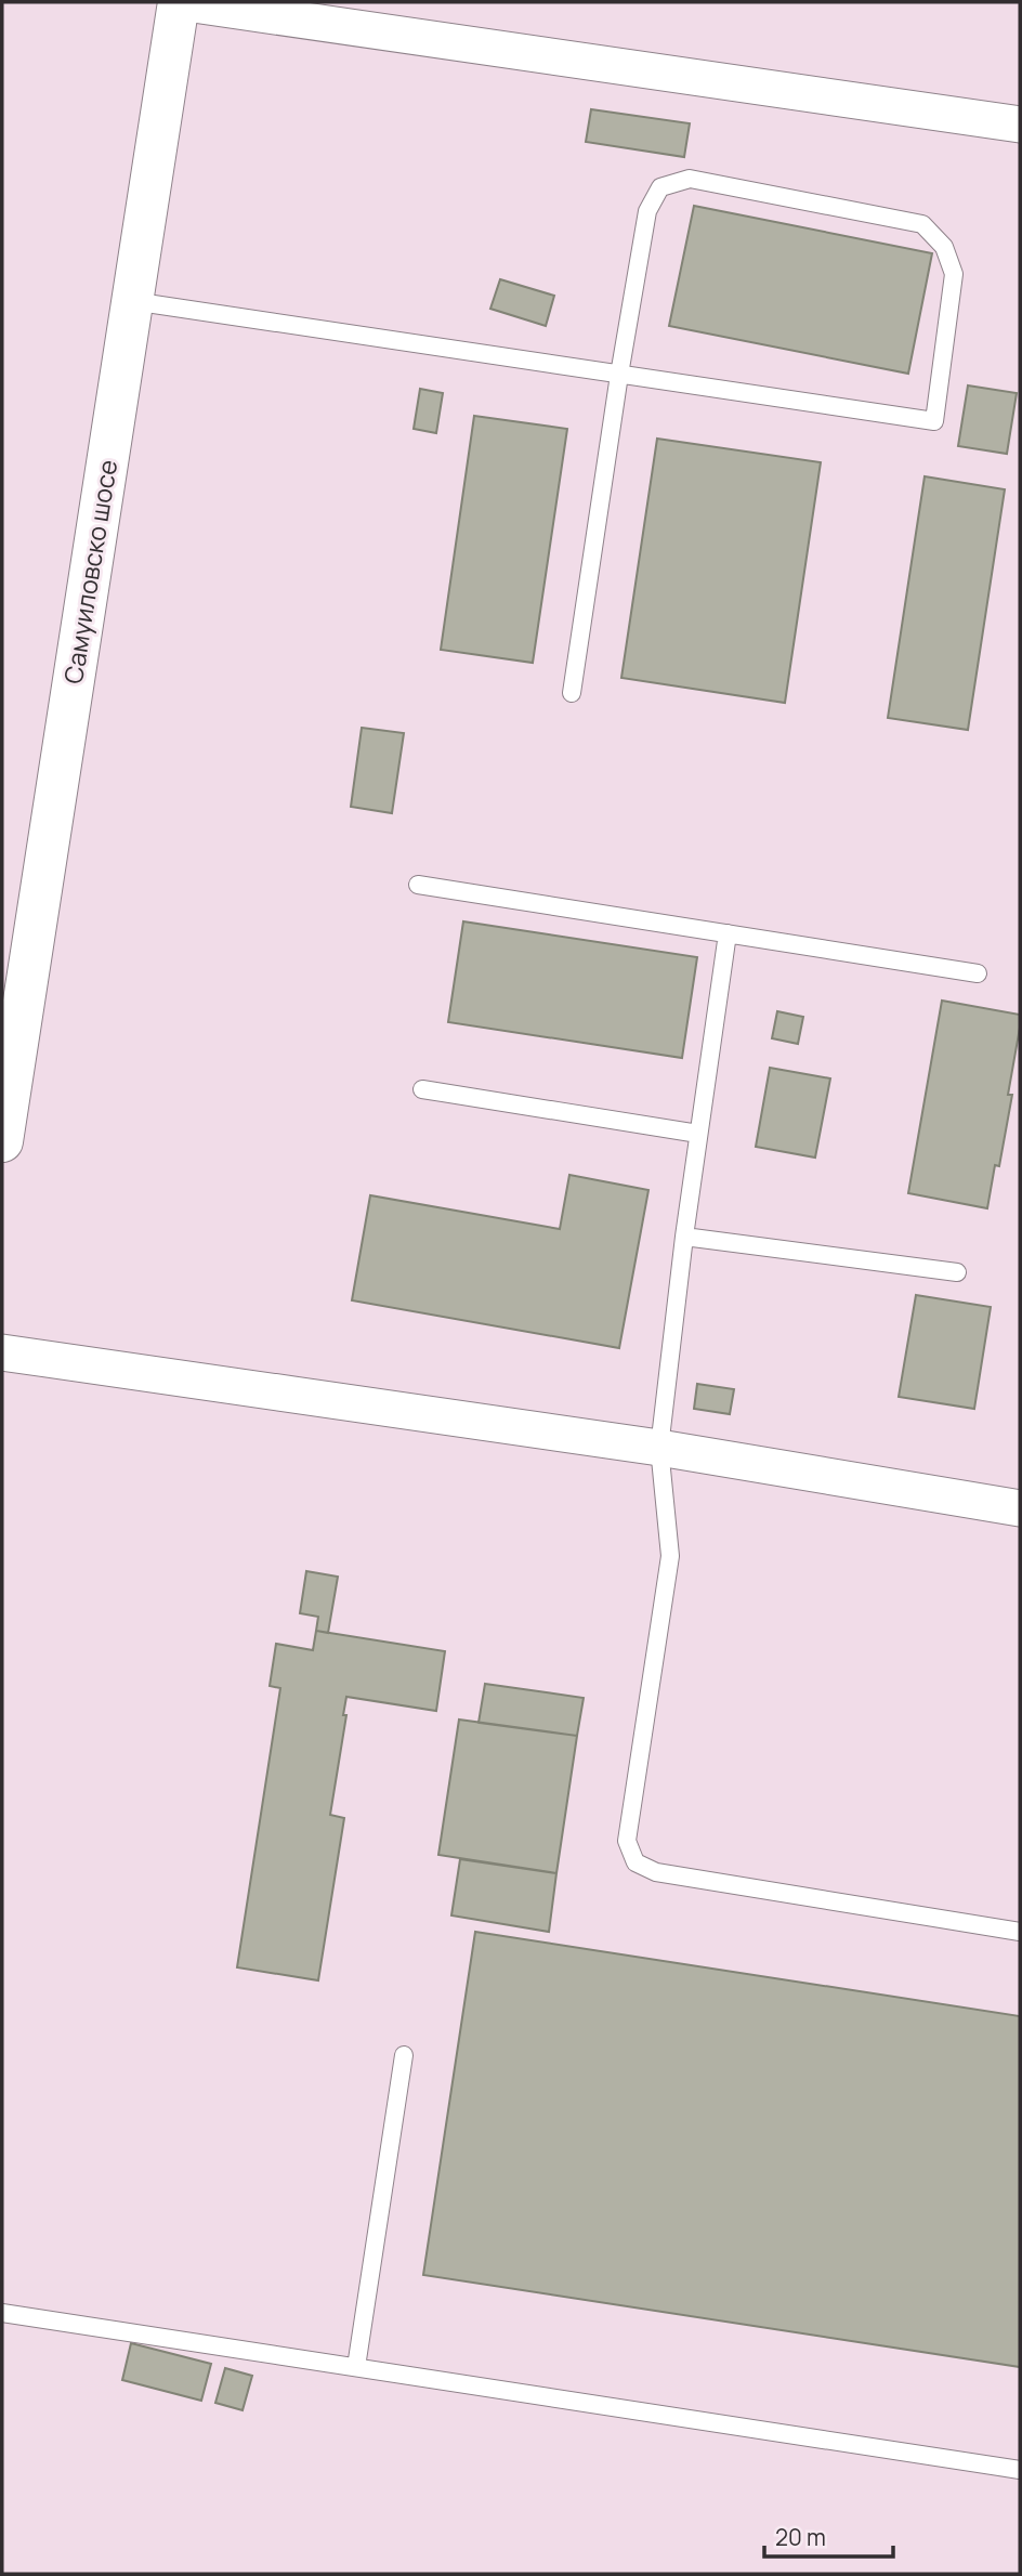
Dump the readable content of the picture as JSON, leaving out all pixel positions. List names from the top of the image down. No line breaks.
{"streets":{"street":["Самуиловско шосе"]},"scale_bar":"20 m"}
